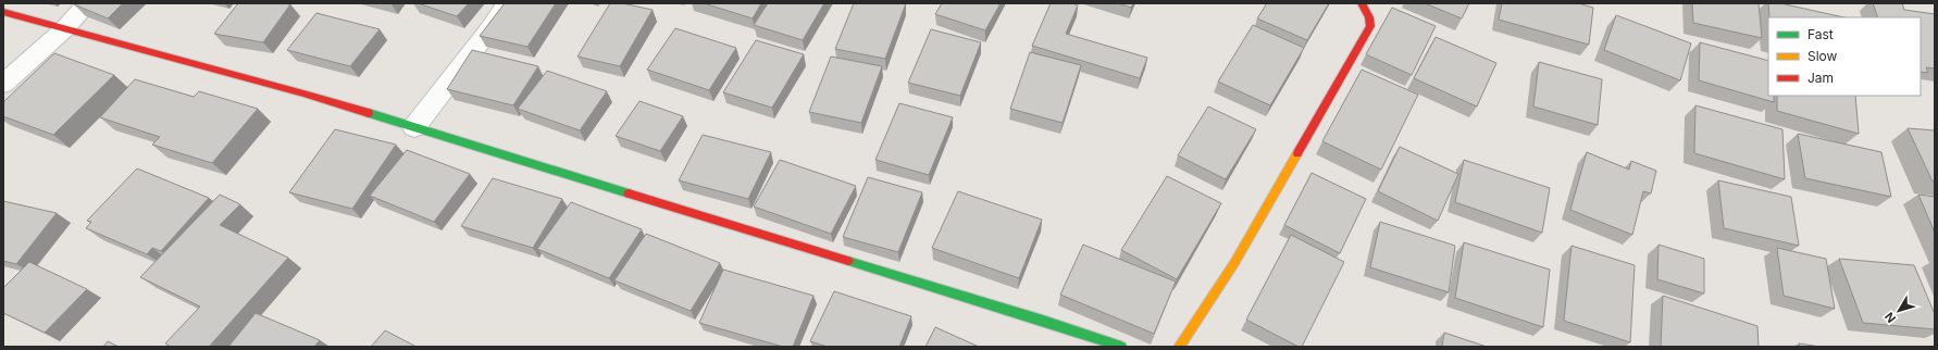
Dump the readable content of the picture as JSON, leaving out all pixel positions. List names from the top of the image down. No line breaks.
{"legend":["Fast","Slow","Jam"],"north":"bottom left"}
